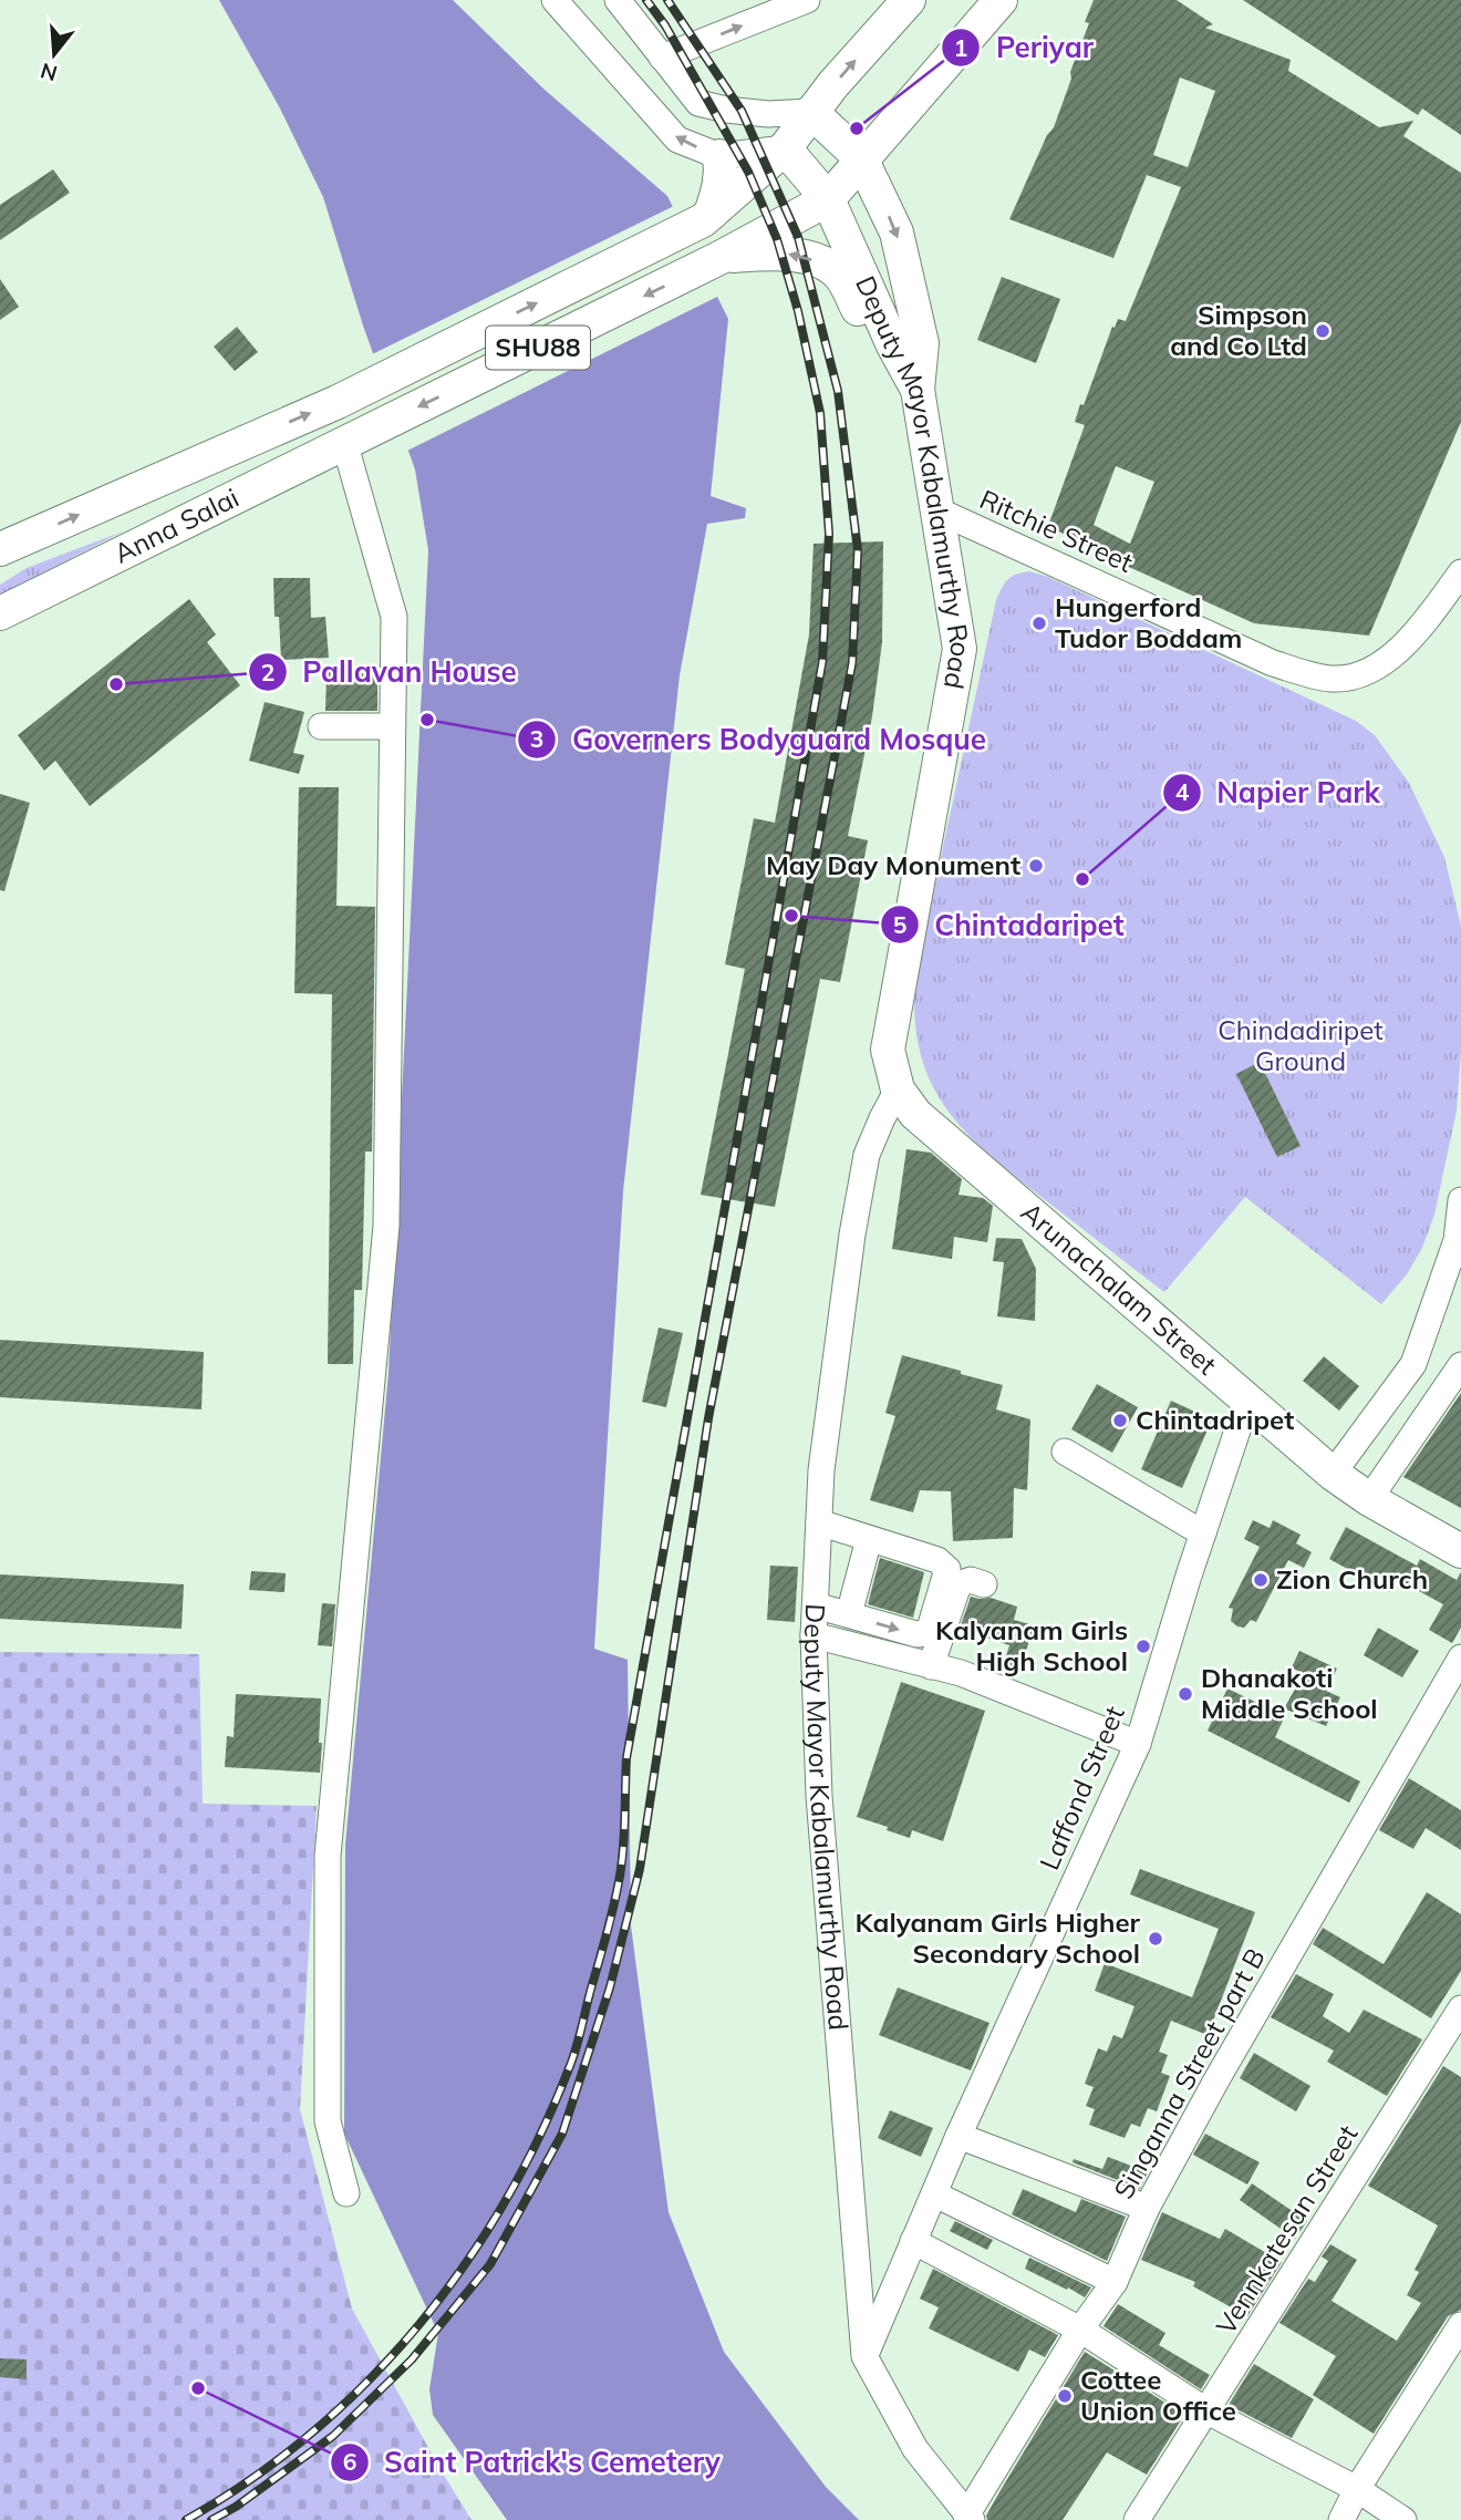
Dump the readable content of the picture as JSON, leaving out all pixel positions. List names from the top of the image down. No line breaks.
{"streets":{"main road":["SHU88","Deputy Mayor Kabalamurthy Road","Anna Salai","Arunachalam Street"],"street":["Ritchie Street","Laffond Street","Singanna Street part B","Vennkatesan Street"]},"crossings":[["SHU88","Deputy Mayor Kabalamurthy Road"],["SHU88","Anna Salai"],["Deputy Mayor Kabalamurthy Road","Ritchie Street"],["Deputy Mayor Kabalamurthy Road","Arunachalam Street"],["Deputy Mayor Kabalamurthy Road","Laffond Street"],["Deputy Mayor Kabalamurthy Road","Singanna Street part B"],["Arunachalam Street","Laffond Street"]],"parks":["Chindadiripet Ground"],"places":["Periyar","Simpson and Co Ltd","Hungerford Tudor Boddam","Pallavan House","Governers Bodyguard Mosque","May Day Monument","Napier Park","Chintadaripet","Chintadripet","Zion Church","Kalyanam Girls High School","Dhanakoti Middle School","Kalyanam Girls Higher Secondary School","Saint Patrick's Cemetery","Cottee Union Office"],"north":"bottom"}
